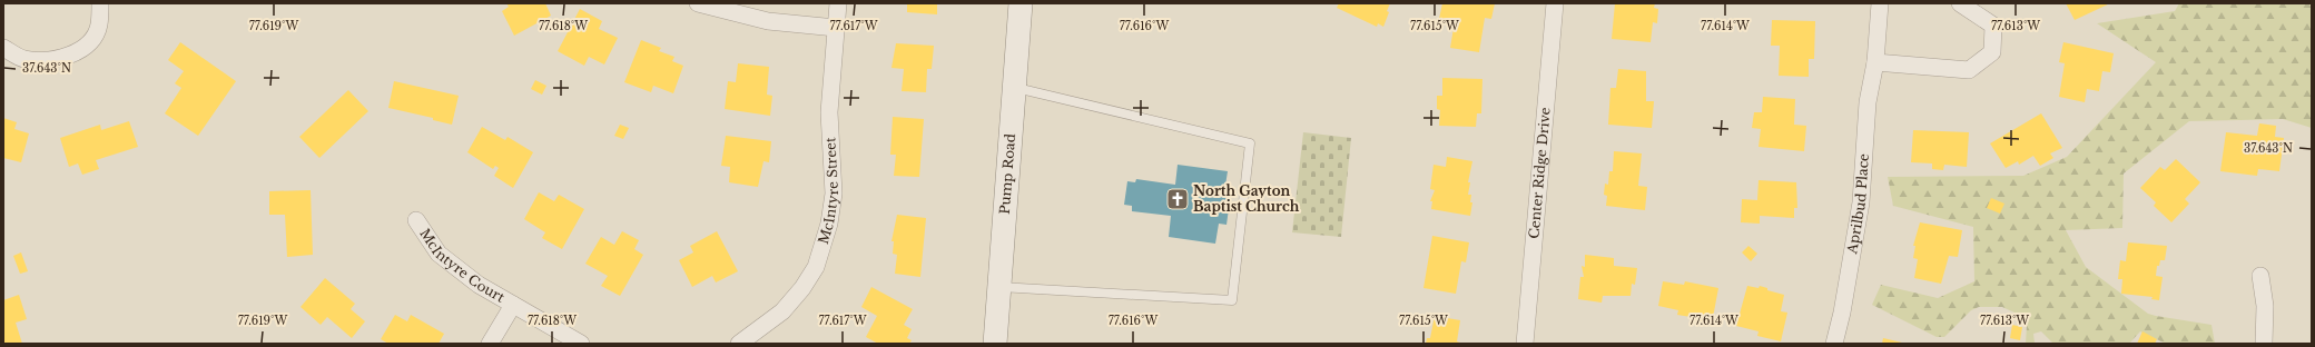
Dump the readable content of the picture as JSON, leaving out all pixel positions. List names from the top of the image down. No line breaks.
{"streets":{"main road":["Pump Road"],"street":["Center Ridge Drive","McIntyre Street","Aprilbud Place","McIntyre Court"]},"places":{"church":["North Gayton Baptist Church"]},"coordinates":["77.619°W","77.618°W","77.617°W","77.616°W","77.615°W","77.614°W","77.613°W","37.643°N"]}
